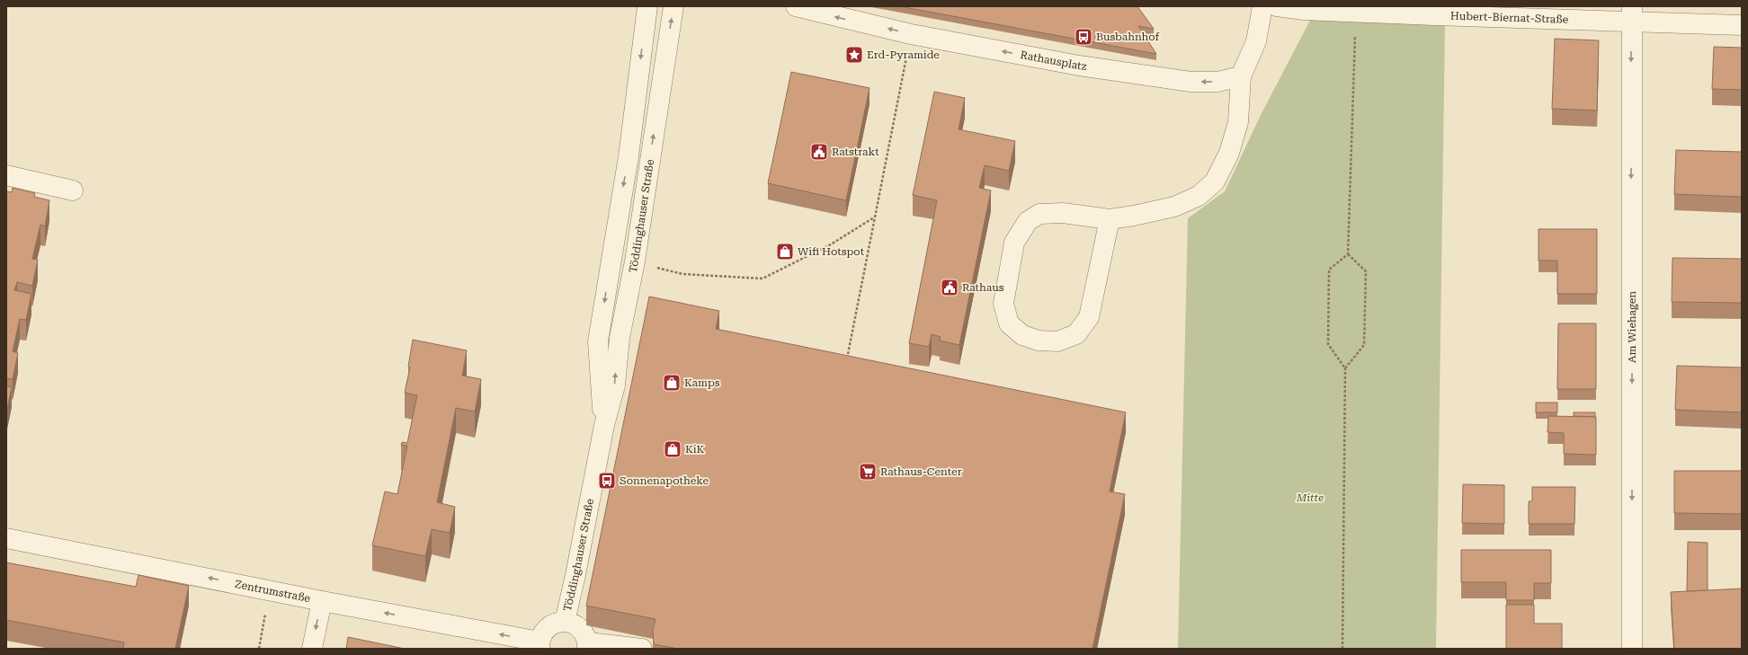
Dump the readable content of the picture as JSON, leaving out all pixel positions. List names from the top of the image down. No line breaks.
{"streets":{"street":["Hubert-Biernat-Straße","Rathausplatz","Töddinghauser Straße","Am Wiehagen","Zentrumstraße"]},"crossings":[["Hubert-Biernat-Straße","Am Wiehagen"],["Töddinghauser Straße","Zentrumstraße"]],"one_way":["Rathausplatz","Am Wiehagen","Zentrumstraße"],"parks":["Mitte"],"places":{"bus stop":["Busbahnhof","Sonnenapotheke"],"place":["Erd-Pyramide"],"public building":["Ratstrakt","Rathaus"],"shop":["Wifi Hotspot","Kamps","KiK"],"supermarket":["Rathaus-Center"]}}
